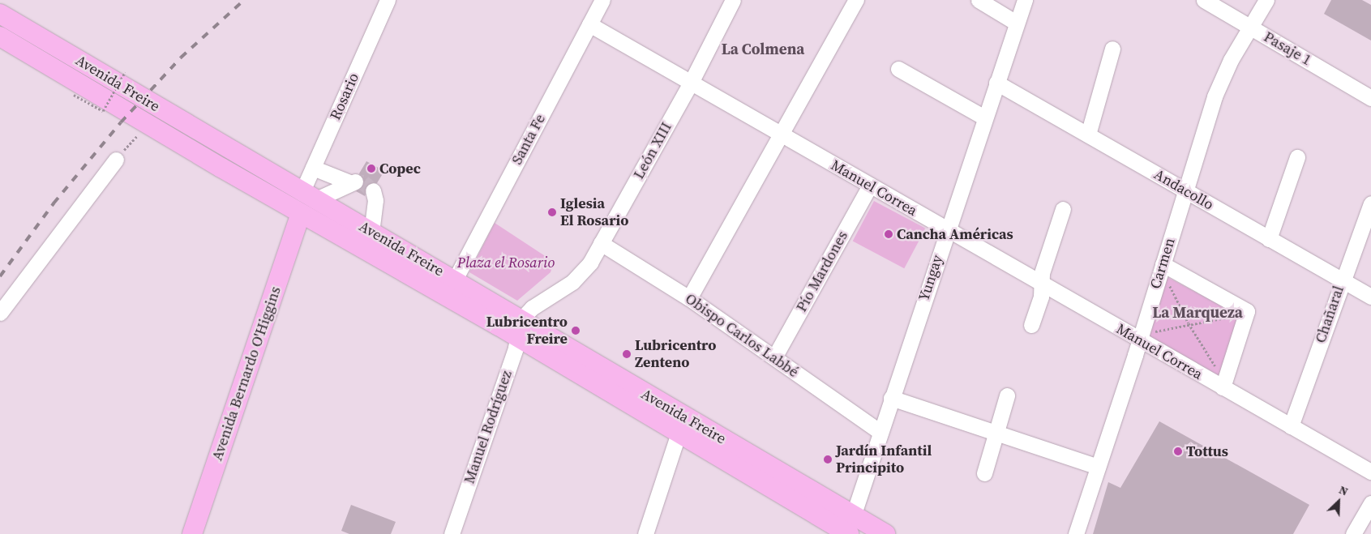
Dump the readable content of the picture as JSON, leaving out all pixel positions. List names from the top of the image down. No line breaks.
{"streets":{"main road":["Avenida Freire","Avenida Bernardo O'Higgins"],"street":["Pasaje 1","Rosario","Santa Fe","León XIII","Manuel Correa","Andacollo","Carmen","Pío Mardones","Yungay","Chañaral","Obispo Carlos Labbé","Manuel Rodríguez"]},"crossings":[["Pasaje 1","Carmen"],["Avenida Freire","Rosario"],["Avenida Freire","Santa Fe"],["Avenida Freire","León XIII"],["Avenida Freire","Yungay"],["Avenida Freire","Avenida Bernardo O'Higgins"],["Avenida Freire","Manuel Rodríguez"],["Santa Fe","Manuel Correa"],["León XIII","Manuel Correa"],["León XIII","Obispo Carlos Labbé"],["León XIII","Manuel Rodríguez"],["Manuel Correa","Carmen"],["Manuel Correa","Pío Mardones"],["Manuel Correa","Yungay"],["Manuel Correa","Chañaral"],["Andacollo","Carmen"],["Andacollo","Yungay"],["Andacollo","Chañaral"],["Pío Mardones","Obispo Carlos Labbé"],["Yungay","Obispo Carlos Labbé"]],"districts":["La Colmena","La Marqueza"],"parks":["Plaza el Rosario"],"places":["Copec","Iglesia El Rosario","Cancha Américas","Lubricentro Freire","Lubricentro Zenteno","Tottus","Jardín Infantil Principito"],"north":"top right"}
